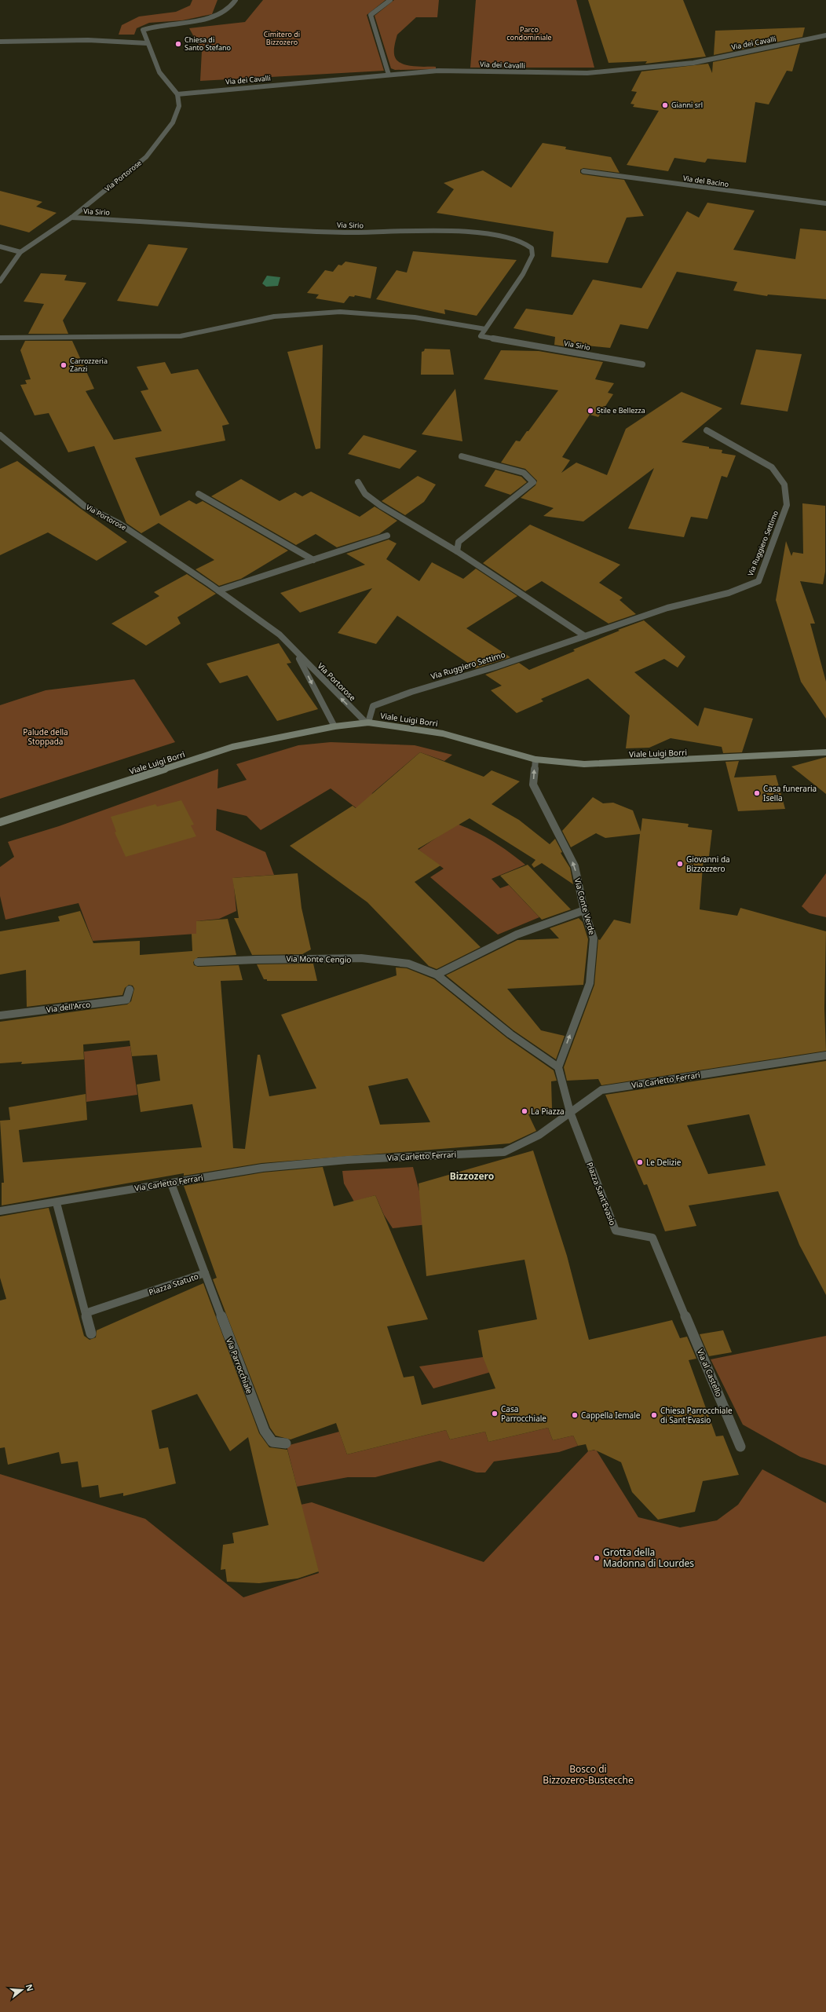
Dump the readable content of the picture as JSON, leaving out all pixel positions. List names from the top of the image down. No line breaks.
{"streets":{"main road":["Viale Luigi Borri"],"street":["Via dei Cavalli","Via Portorose","Via del Bacino","Via Sirio","Via Ruggiero Settimo","Via Conte Verde","Via Monte Cengio","Via dell'Arco","Via Carletto Ferrari","Piazza Sant'Evasio","Piazza Statuto","Via Parrocchiale","Via al Castello"]},"crossings":[["Via dei Cavalli","Via Portorose"],["Via Portorose","Via Sirio"],["Via Portorose","Via Ruggiero Settimo"],["Via Portorose","Viale Luigi Borri"],["Via Ruggiero Settimo","Viale Luigi Borri"],["Viale Luigi Borri","Via Conte Verde"],["Via Conte Verde","Via Monte Cengio"],["Via Carletto Ferrari","Piazza Sant'Evasio"],["Via Carletto Ferrari","Piazza Statuto"],["Piazza Sant'Evasio","Via al Castello"],["Piazza Statuto","Via Parrocchiale"]],"one_way":["Via Conte Verde"],"districts":["Bizzozero"],"parks":["Parco condominiale","Cimitero di Bizzozero","Palude della Stoppada","Bosco di Bizzozero-Bustecche"],"places":["Chiesa di Santo Stefano","Gianni srl","Carrozzeria Zanzi","Stile e Bellezza","Casa funeraria Isella","Giovanni da Bizzozzero","La Piazza","Le Delizie","Casa Parrocchiale","Cappella Iemale","Chiesa Parrocchiale di Sant'Evasio","Grotta della Madonna di Lourdes"],"north":"right"}
